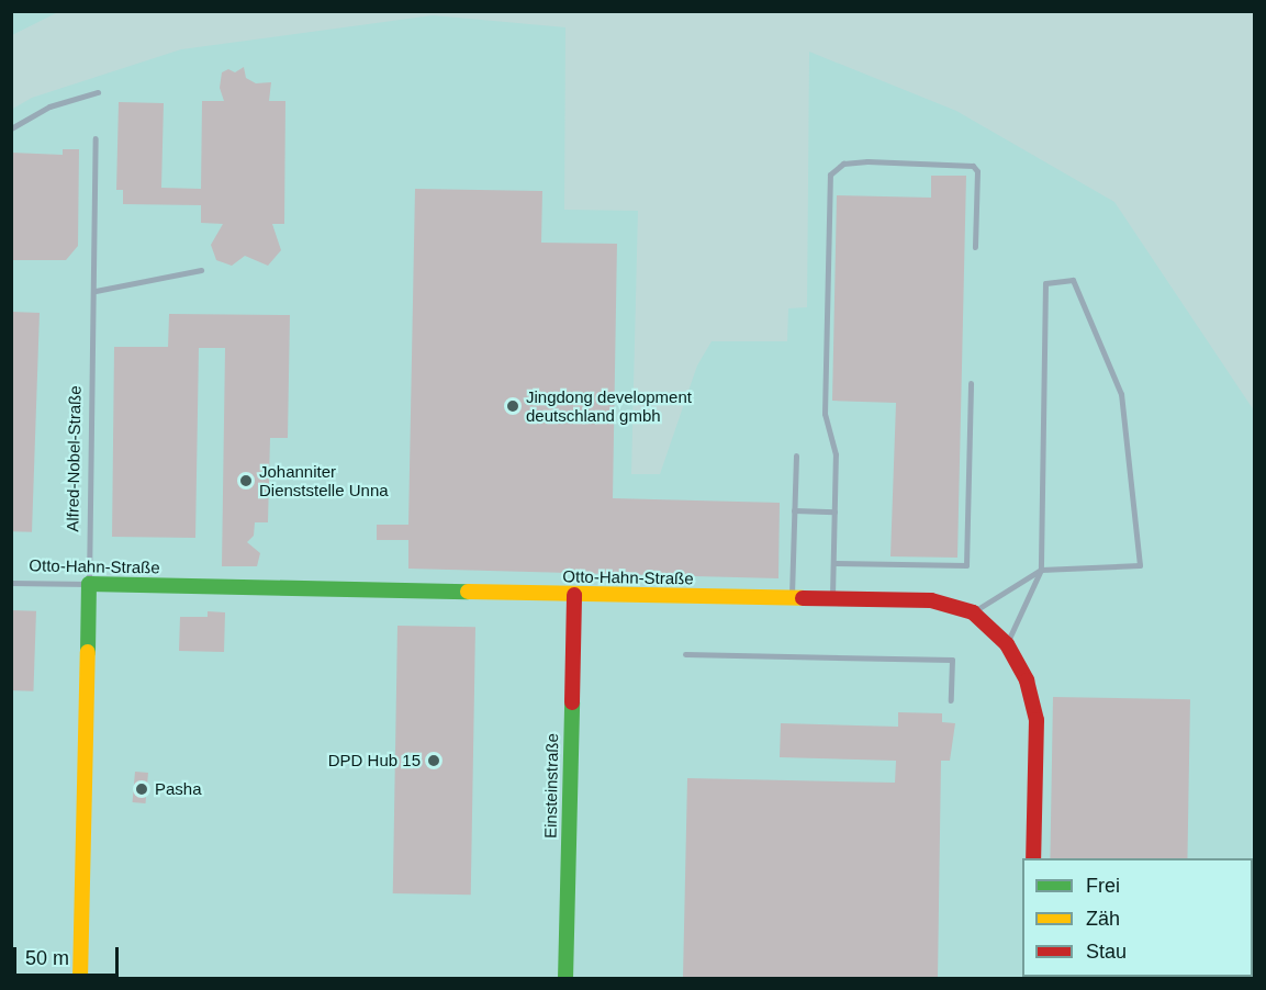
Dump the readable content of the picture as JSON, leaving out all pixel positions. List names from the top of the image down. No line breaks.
{"streets":{"street":["Alfred-Nobel-Straße","Otto-Hahn-Straße","Einsteinstraße"]},"crossings":[["Alfred-Nobel-Straße","Otto-Hahn-Straße"],["Otto-Hahn-Straße","Einsteinstraße"]],"places":["Jingdong development deutschland gmbh","Johanniter Dienststelle Unna","DPD Hub 15","Pasha"],"legend":["Frei","Zäh","Stau"],"scale_bar":"50 m"}
